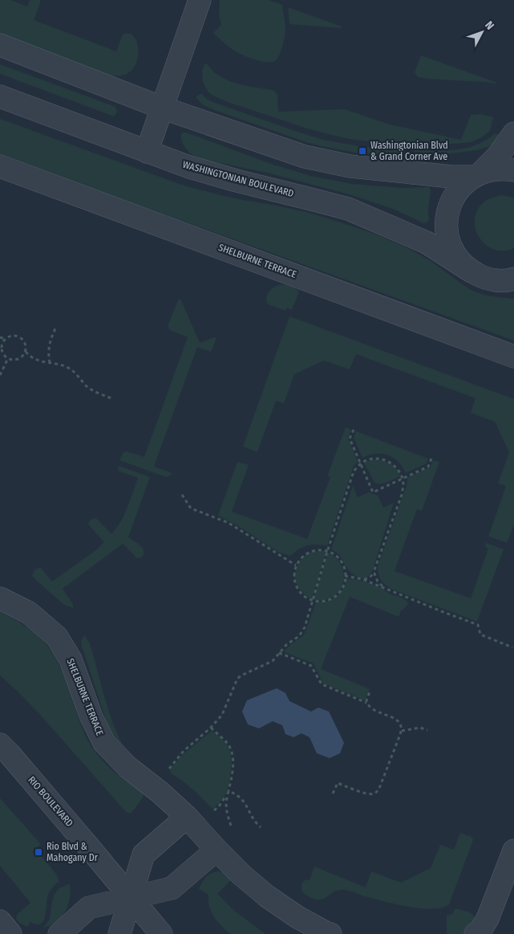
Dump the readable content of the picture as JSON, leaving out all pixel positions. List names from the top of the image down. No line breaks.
{"streets":{"street":["WASHINGTONIAN BOULEVARD","SHELBURNE TERRACE","RIO BOULEVARD"]},"places":{"transit":["Washingtonian Blvd & Grand Corner Ave","Rio Blvd & Mahogany Dr"]},"north":"top right"}
